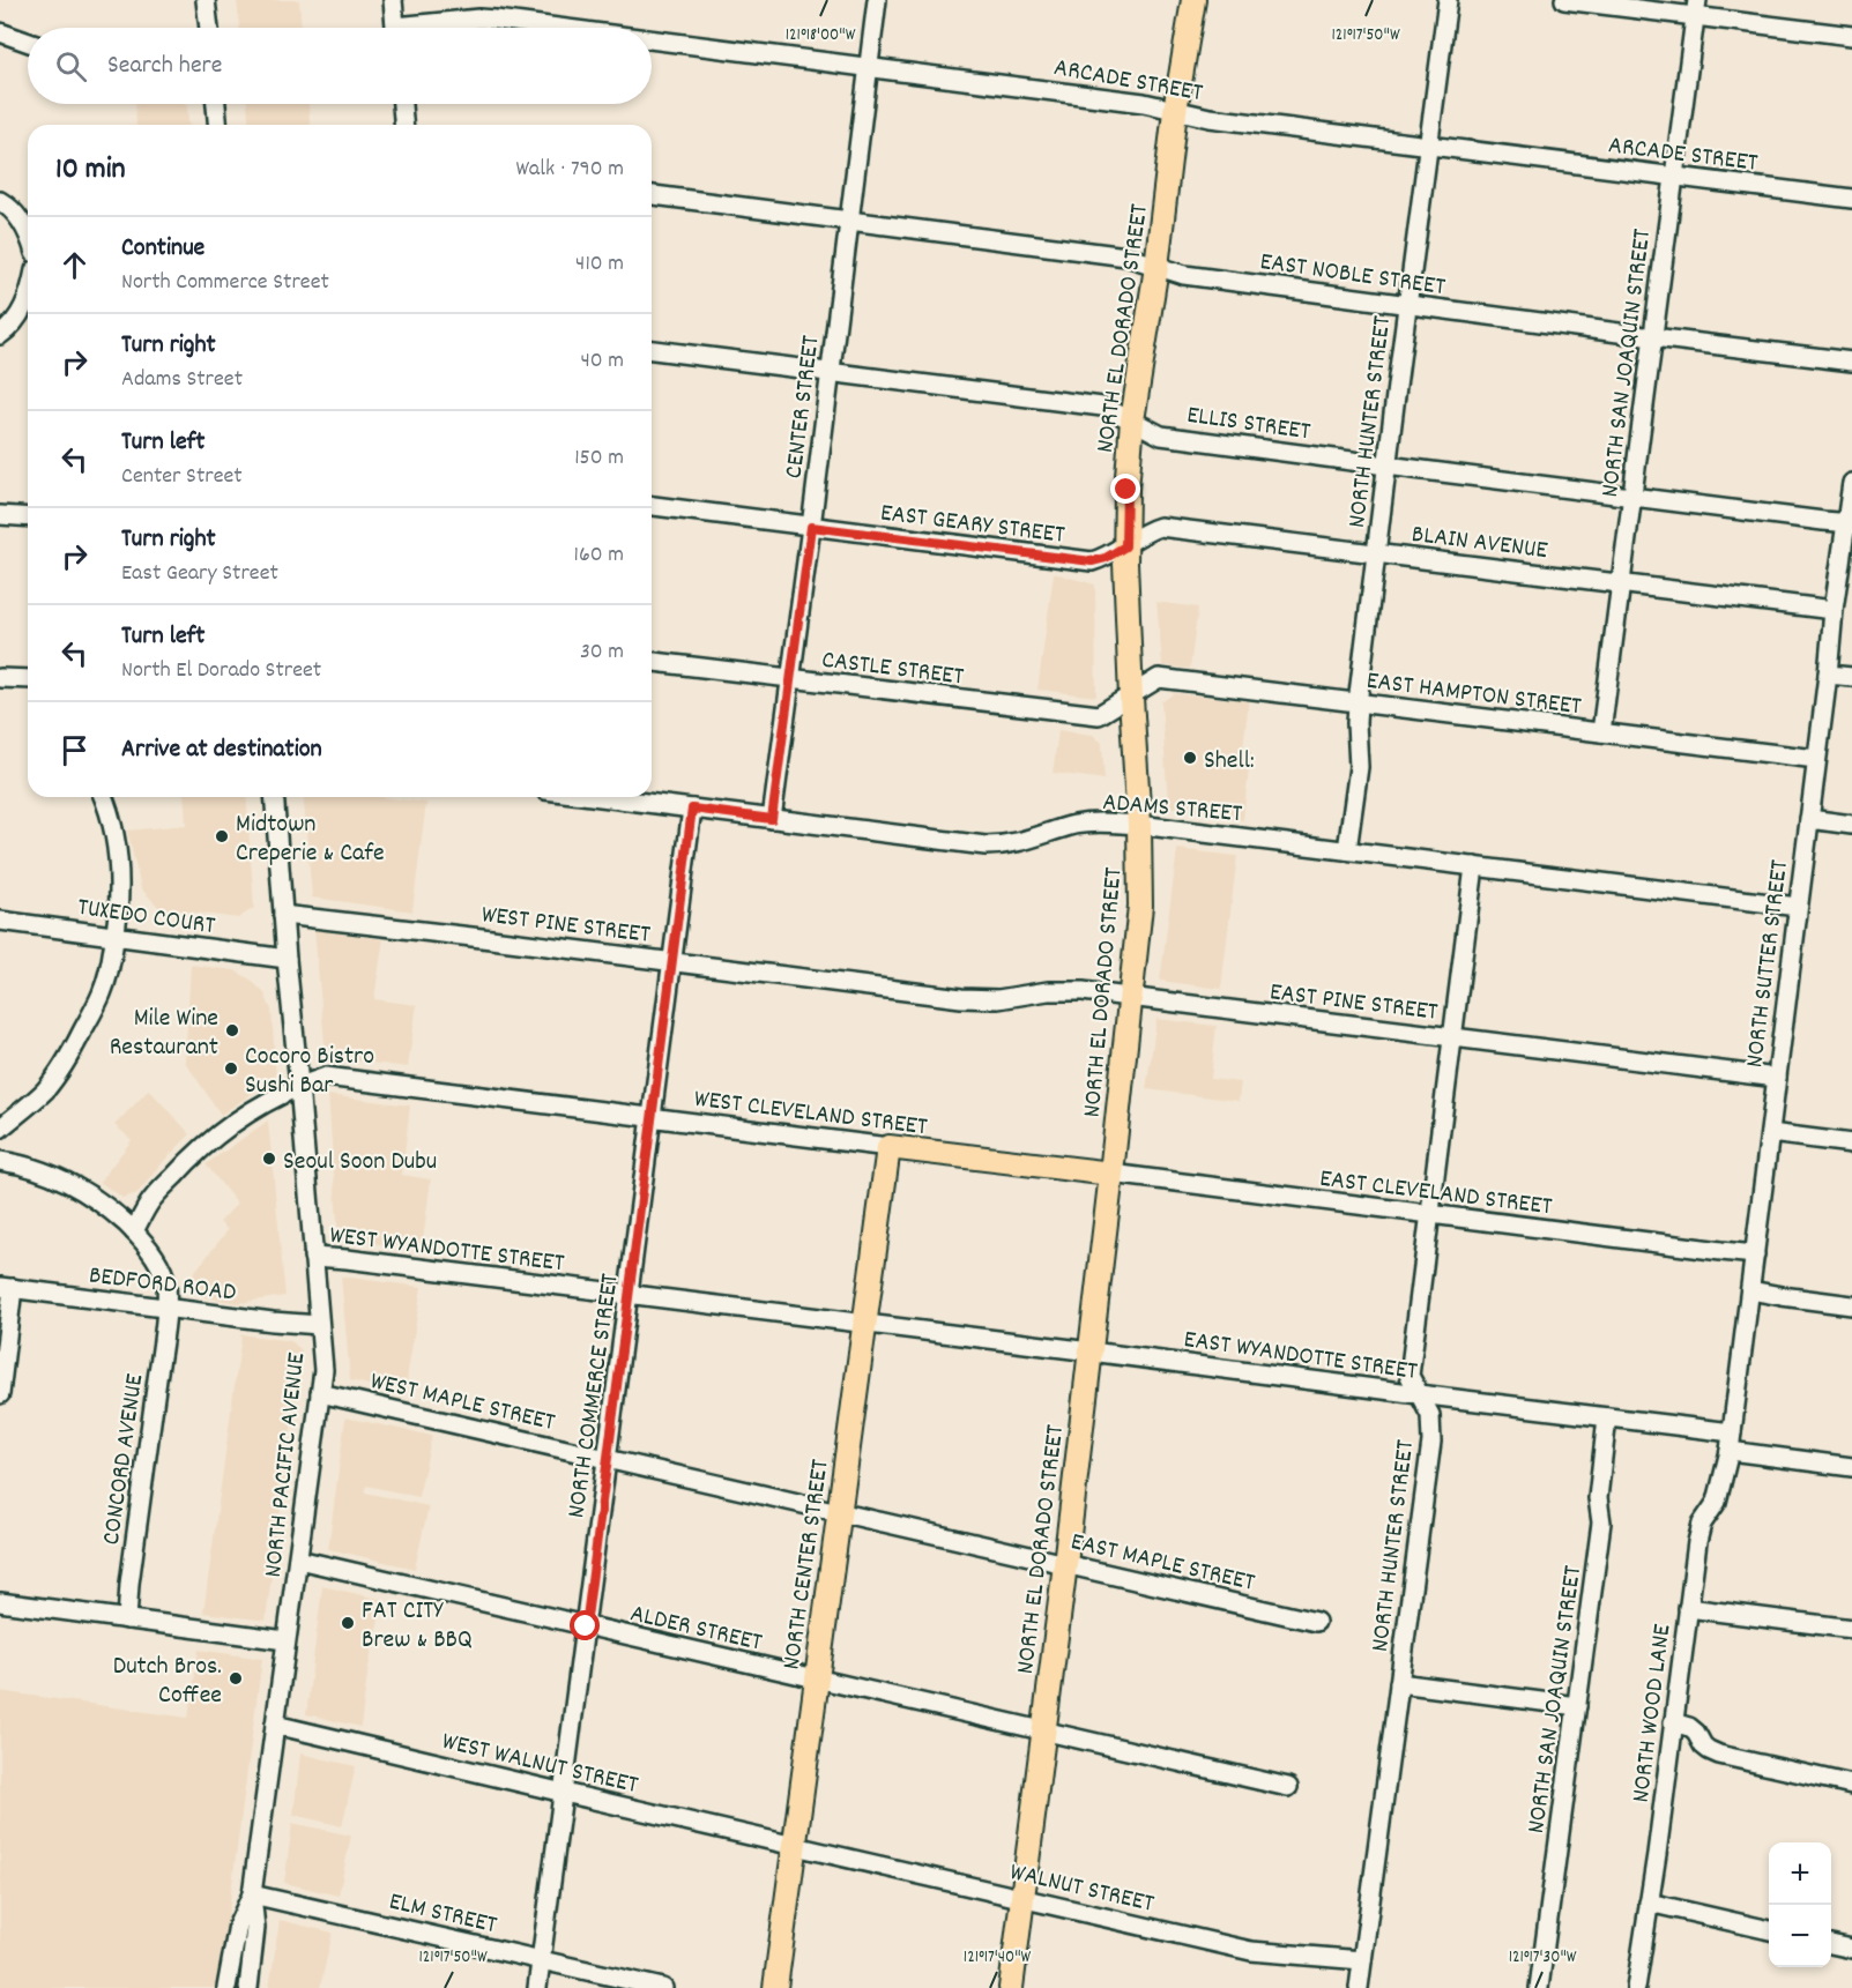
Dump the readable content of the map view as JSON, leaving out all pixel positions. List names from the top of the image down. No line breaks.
{"streets":{"main road":["NORTH EL DORADO STREET","WEST CLEVELAND STREET","NORTH CENTER STREET"],"street":["ARCADE STREET","EAST NOBLE STREET","NORTH SAN JOAQUIN STREET","CENTER STREET","ELLIS STREET","NORTH HUNTER STREET","EAST GEARY STREET","BLAIN AVENUE","CASTLE STREET","EAST HAMPTON STREET","ADAMS STREET","TUXEDO COURT","WEST PINE STREET","NORTH SUTTER STREET","EAST PINE STREET","EAST CLEVELAND STREET","WEST WYANDOTTE STREET","BEDFORD ROAD","EAST WYANDOTTE STREET","NORTH COMMERCE STREET","WEST MAPLE STREET","CONCORD AVENUE","NORTH PACIFIC AVENUE","EAST MAPLE STREET","ALDER STREET","NORTH WOOD LANE","WEST WALNUT STREET","WALNUT STREET","ELM STREET"]},"crossings":[["ARCADE STREET","NORTH EL DORADO STREET"],["ARCADE STREET","NORTH SAN JOAQUIN STREET"],["ARCADE STREET","CENTER STREET"],["ARCADE STREET","NORTH HUNTER STREET"],["EAST NOBLE STREET","NORTH EL DORADO STREET"],["EAST NOBLE STREET","NORTH SAN JOAQUIN STREET"],["EAST NOBLE STREET","CENTER STREET"],["EAST NOBLE STREET","NORTH HUNTER STREET"],["NORTH EL DORADO STREET","ELLIS STREET"],["NORTH EL DORADO STREET","EAST GEARY STREET"],["NORTH EL DORADO STREET","BLAIN AVENUE"],["NORTH EL DORADO STREET","CASTLE STREET"],["NORTH EL DORADO STREET","EAST HAMPTON STREET"],["NORTH EL DORADO STREET","ADAMS STREET"],["NORTH EL DORADO STREET","EAST PINE STREET"],["NORTH EL DORADO STREET","WEST CLEVELAND STREET"],["NORTH EL DORADO STREET","EAST CLEVELAND STREET"],["NORTH EL DORADO STREET","EAST WYANDOTTE STREET"],["NORTH EL DORADO STREET","EAST MAPLE STREET"],["NORTH EL DORADO STREET","ALDER STREET"],["NORTH EL DORADO STREET","WALNUT STREET"],["NORTH SAN JOAQUIN STREET","ELLIS STREET"],["NORTH SAN JOAQUIN STREET","BLAIN AVENUE"],["NORTH SAN JOAQUIN STREET","EAST HAMPTON STREET"],["NORTH SAN JOAQUIN STREET","EAST WYANDOTTE STREET"],["CENTER STREET","ELLIS STREET"],["CENTER STREET","EAST GEARY STREET"],["CENTER STREET","CASTLE STREET"],["CENTER STREET","ADAMS STREET"],["ELLIS STREET","NORTH HUNTER STREET"],["ELLIS STREET","NORTH SUTTER STREET"],["NORTH HUNTER STREET","BLAIN AVENUE"],["NORTH HUNTER STREET","EAST HAMPTON STREET"],["NORTH HUNTER STREET","ADAMS STREET"],["NORTH HUNTER STREET","EAST PINE STREET"],["NORTH HUNTER STREET","EAST CLEVELAND STREET"],["NORTH HUNTER STREET","EAST WYANDOTTE STREET"],["NORTH HUNTER STREET","WALNUT STREET"],["EAST GEARY STREET","BLAIN AVENUE"],["BLAIN AVENUE","NORTH SUTTER STREET"],["CASTLE STREET","EAST HAMPTON STREET"],["EAST HAMPTON STREET","NORTH SUTTER STREET"],["ADAMS STREET","NORTH SUTTER STREET"],["ADAMS STREET","NORTH COMMERCE STREET"],["TUXEDO COURT","NORTH PACIFIC AVENUE"],["WEST PINE STREET","EAST PINE STREET"],["WEST PINE STREET","NORTH COMMERCE STREET"],["WEST PINE STREET","NORTH PACIFIC AVENUE"],["NORTH SUTTER STREET","EAST PINE STREET"],["NORTH SUTTER STREET","EAST CLEVELAND STREET"],["NORTH SUTTER STREET","EAST WYANDOTTE STREET"],["NORTH SUTTER STREET","NORTH WOOD LANE"],["WEST CLEVELAND STREET","EAST CLEVELAND STREET"],["WEST CLEVELAND STREET","NORTH COMMERCE STREET"],["WEST CLEVELAND STREET","CONCORD AVENUE"],["WEST CLEVELAND STREET","NORTH PACIFIC AVENUE"],["WEST CLEVELAND STREET","NORTH CENTER STREET"],["WEST WYANDOTTE STREET","EAST WYANDOTTE STREET"],["WEST WYANDOTTE STREET","NORTH COMMERCE STREET"],["WEST WYANDOTTE STREET","NORTH PACIFIC AVENUE"],["WEST WYANDOTTE STREET","NORTH CENTER STREET"],["BEDFORD ROAD","CONCORD AVENUE"],["BEDFORD ROAD","NORTH PACIFIC AVENUE"],["EAST WYANDOTTE STREET","NORTH CENTER STREET"],["EAST WYANDOTTE STREET","NORTH WOOD LANE"],["NORTH COMMERCE STREET","WEST MAPLE STREET"],["NORTH COMMERCE STREET","ALDER STREET"],["NORTH COMMERCE STREET","WEST WALNUT STREET"],["NORTH COMMERCE STREET","ELM STREET"],["WEST MAPLE STREET","NORTH PACIFIC AVENUE"],["WEST MAPLE STREET","EAST MAPLE STREET"],["WEST MAPLE STREET","NORTH CENTER STREET"],["NORTH PACIFIC AVENUE","ALDER STREET"],["NORTH PACIFIC AVENUE","WEST WALNUT STREET"],["NORTH PACIFIC AVENUE","ELM STREET"],["EAST MAPLE STREET","NORTH CENTER STREET"],["NORTH CENTER STREET","ALDER STREET"],["NORTH CENTER STREET","WEST WALNUT STREET"],["NORTH CENTER STREET","WALNUT STREET"],["WEST WALNUT STREET","WALNUT STREET"]],"places":["Shell:","Midtown Creperie & Cafe","Mile Wine Restaurant","Cocoro Bistro Sushi Bar","Seoul Soon Dubu","FAT CITY Brew & BBQ","Dutch Bros. Coffee"],"page":{"search":"Search here","heading":["10 min","Walk · 790 m"],"list":[["Continue","North Commerce Street","410 m"],["Turn right","Adams Street","40 m"],["Turn left","Center Street","150 m"],["Turn right","East Geary Street","160 m"],["Turn left","North El Dorado Street","30 m"],"Arrive at destination"],"map_buttons":["+","−"]},"coordinates":["121°18'00\"W","121°17'50\"W","121°17'40\"W","121°17'30\"W"]}
